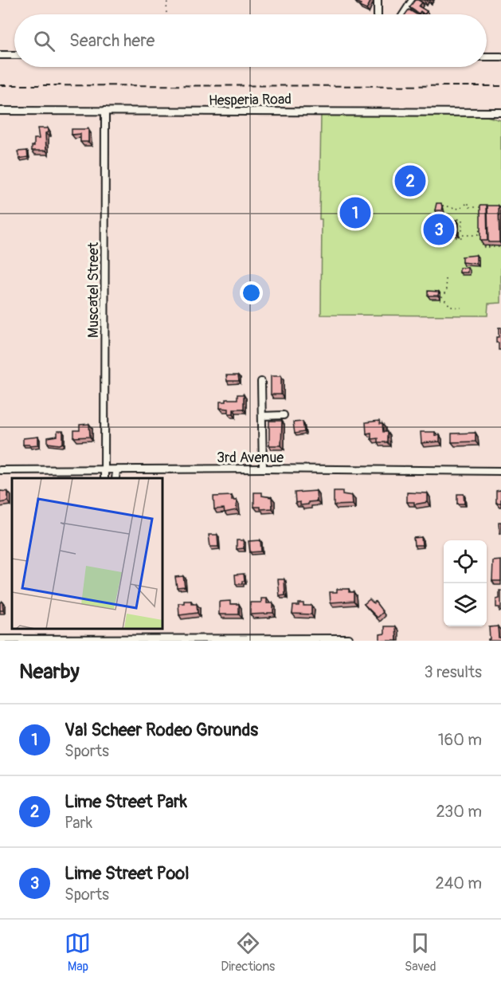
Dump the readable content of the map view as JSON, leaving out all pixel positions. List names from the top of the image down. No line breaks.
{"streets":{"street":["Hesperia Road","Muscatel Street","3rd Avenue"]},"crossings":[["Hesperia Road","Muscatel Street"],["Muscatel Street","3rd Avenue"]],"page":{"search":"Search here","pins":["2","1","3"],"heading":["Nearby","3 results"],"list":[{"mark":"1","name":"Val Scheer Rodeo Grounds","note":"Sports","value":"160 m"},{"mark":"2","name":"Lime Street Park","note":"Park","value":"230 m"},{"mark":"3","name":"Lime Street Pool","note":"Sports","value":"240 m"}],"nav":["Map","Directions","Saved"]}}
